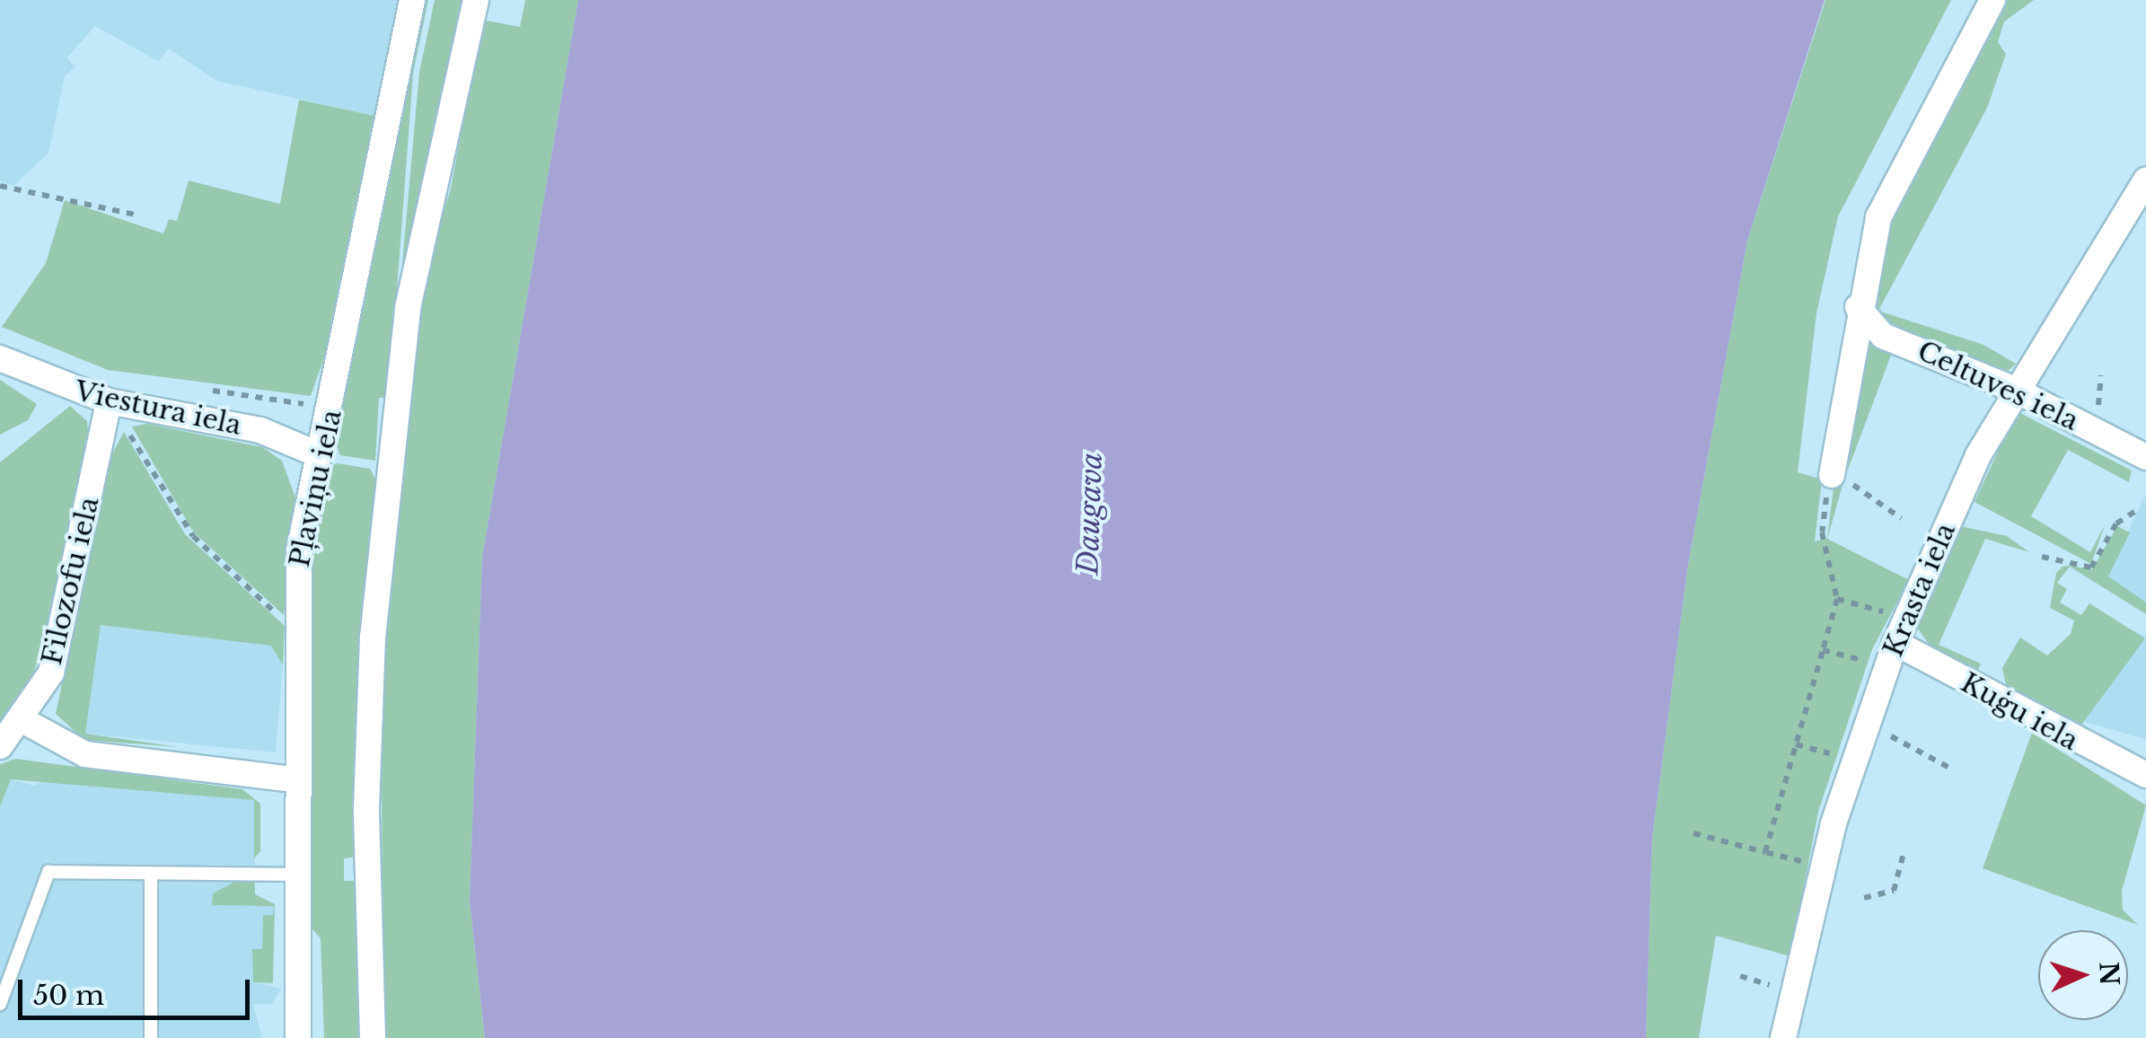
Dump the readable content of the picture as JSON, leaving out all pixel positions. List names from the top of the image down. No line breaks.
{"streets":{"street":["Celtuves iela","Viestura iela","Pļaviņu iela","Filozofu iela","Krasta iela","Kuģu iela"]},"crossings":[["Celtuves iela","Krasta iela"],["Viestura iela","Pļaviņu iela"],["Viestura iela","Filozofu iela"],["Krasta iela","Kuģu iela"]],"water":["Daugava"],"scale_bar":"50 m","north":"right"}
